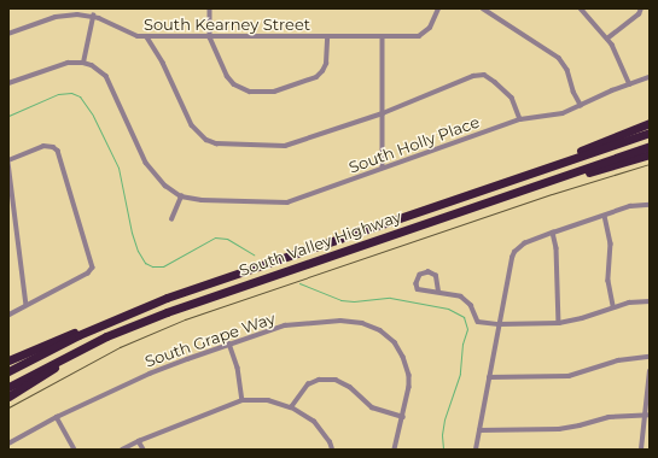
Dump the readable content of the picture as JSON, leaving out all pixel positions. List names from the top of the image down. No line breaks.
{"streets":{"highway":["South Valley Highway"],"street":["South Kearney Street","South Holly Place","South Grape Way"]}}
